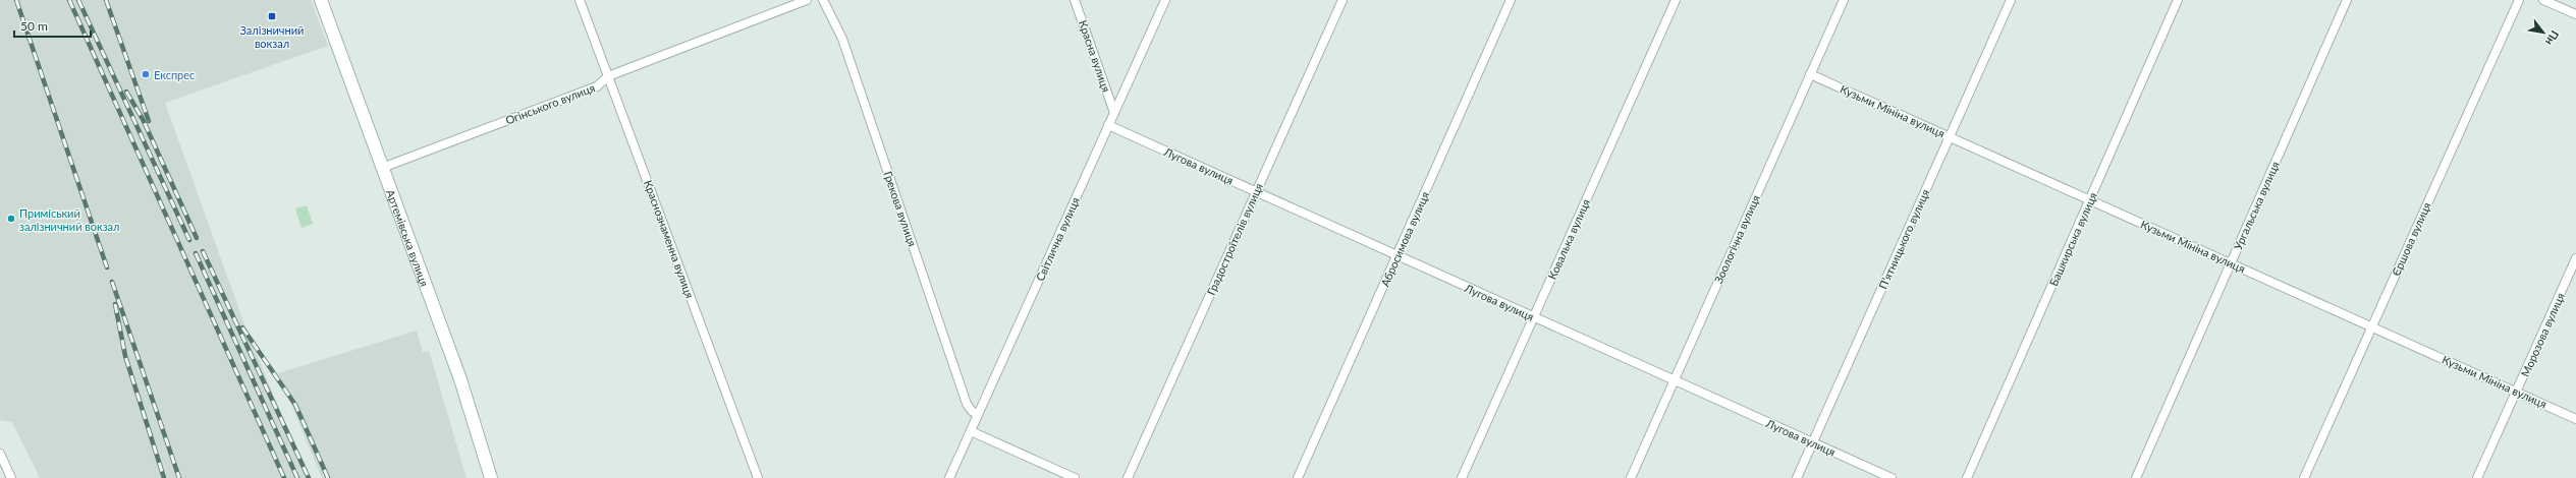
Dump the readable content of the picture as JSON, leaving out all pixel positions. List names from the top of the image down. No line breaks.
{"streets":{"main road":["Артемівська вулиця"],"street":["Красна вулиця","Огінського вулиця","Кузьми Мініна вулиця","Лугова вулиця","Ургальська вулиця","Грекова вулиця","Краснознаменна вулиця","Світлична вулиця","Градостроїтелiв вулиця","Абросимова вулиця","Ковалька вулиця","Зоологічна вулиця","П’ятницького вулиця","Башкирська вулиця","Єршова вулиця","Морозова вулиця"]},"crossings":[["Красна вулиця","Світлична вулиця"],["Огінського вулиця","Артемівська вулиця"],["Огінського вулиця","Краснознаменна вулиця"],["Кузьми Мініна вулиця","Ургальська вулиця"],["Кузьми Мініна вулиця","Зоологічна вулиця"],["Кузьми Мініна вулиця","П’ятницького вулиця"],["Кузьми Мініна вулиця","Башкирська вулиця"],["Кузьми Мініна вулиця","Єршова вулиця"],["Кузьми Мініна вулиця","Морозова вулиця"],["Лугова вулиця","Світлична вулиця"],["Лугова вулиця","Градостроїтелiв вулиця"],["Лугова вулиця","Абросимова вулиця"],["Лугова вулиця","Ковалька вулиця"],["Лугова вулиця","Зоологічна вулиця"],["Лугова вулиця","П’ятницького вулиця"],["Грекова вулиця","Світлична вулиця"]],"places":{"transit":["Залізничний вокзал"],"other":["Експрес","Приміський залізничний вокзал"]},"scale_bar":"50 m","north":"bottom right"}
